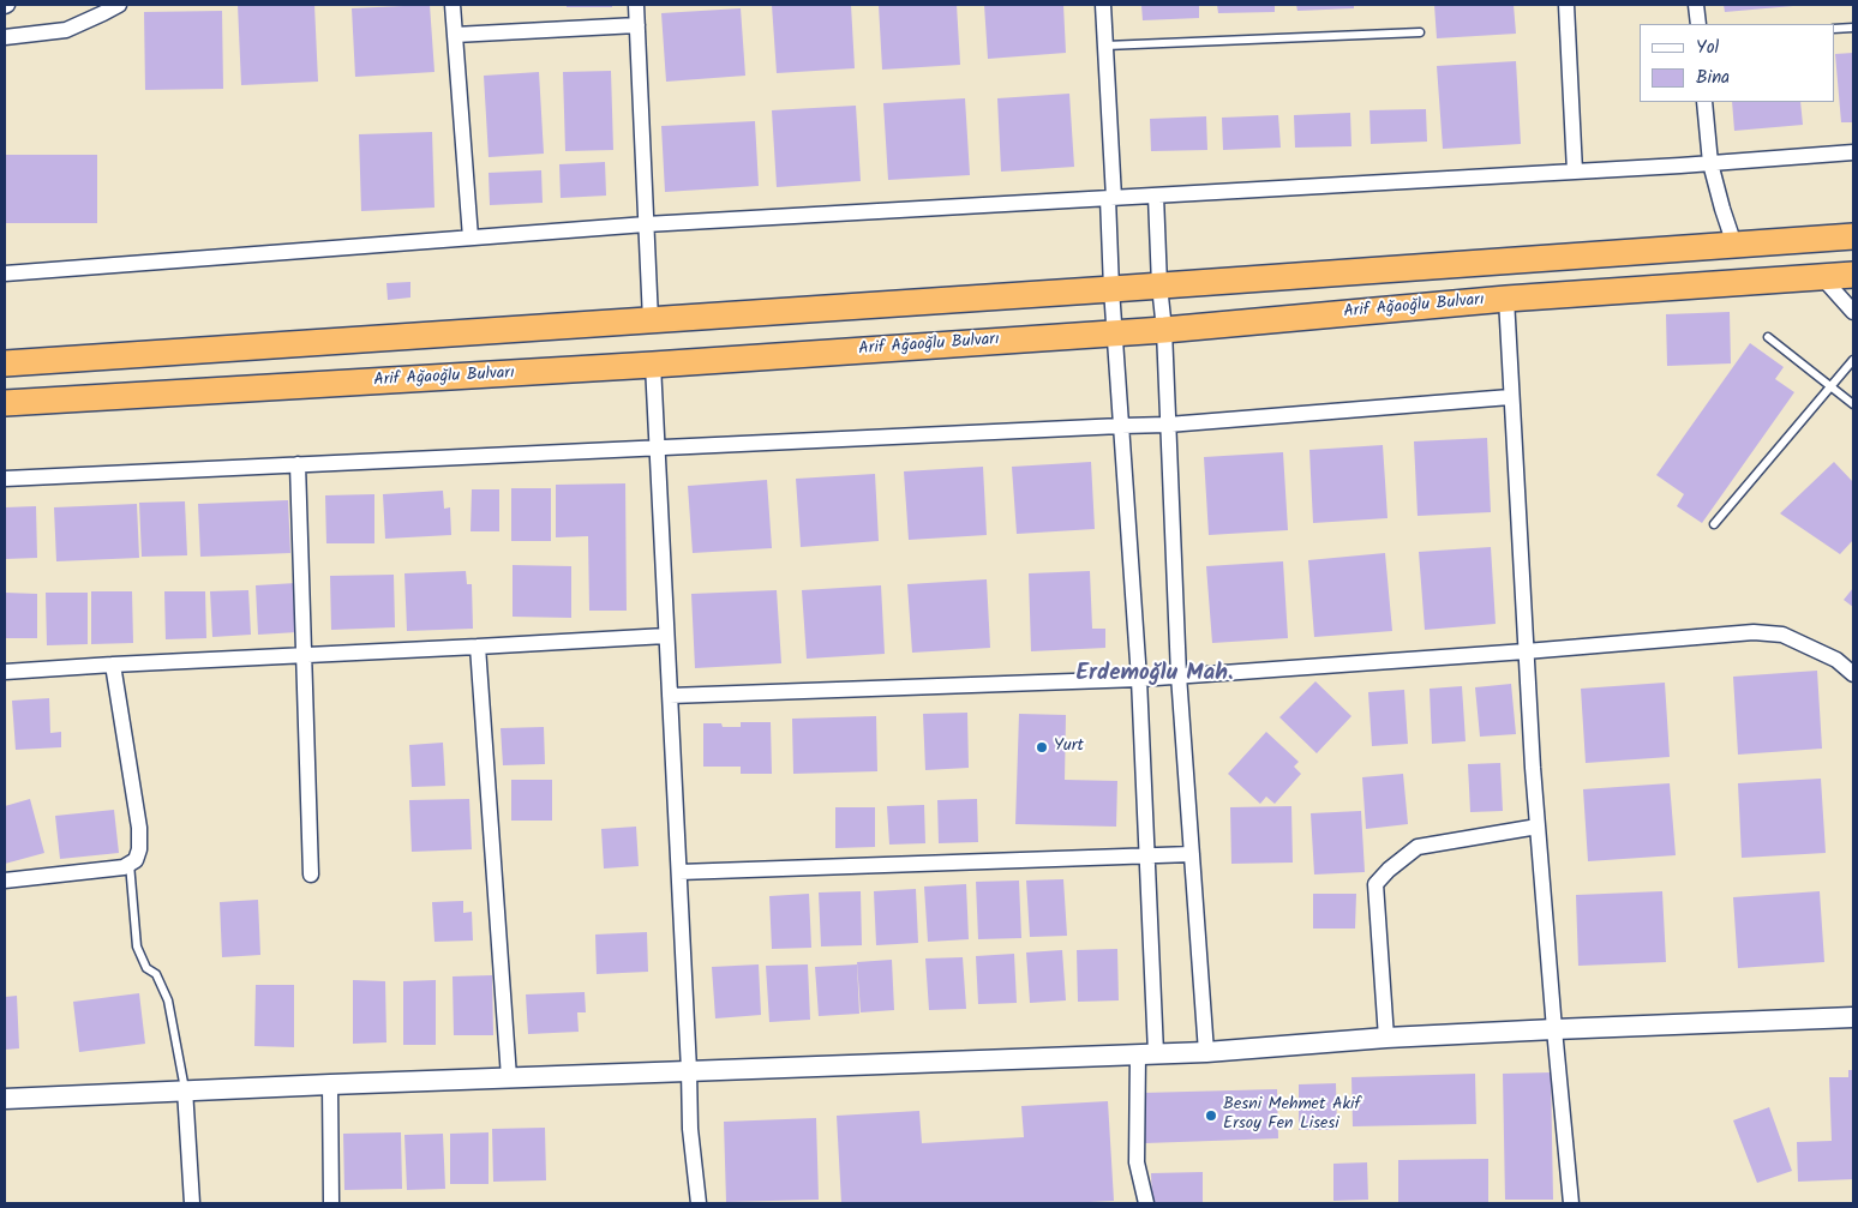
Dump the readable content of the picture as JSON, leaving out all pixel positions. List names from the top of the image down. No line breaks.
{"streets":{"highway":["Arif Ağaoğlu Bulvarı"]},"districts":["Erdemoğlu Mah."],"places":["Yurt","Besni Mehmet Akif Ersoy Fen Lisesi"],"legend":["Yol","Bina"]}
